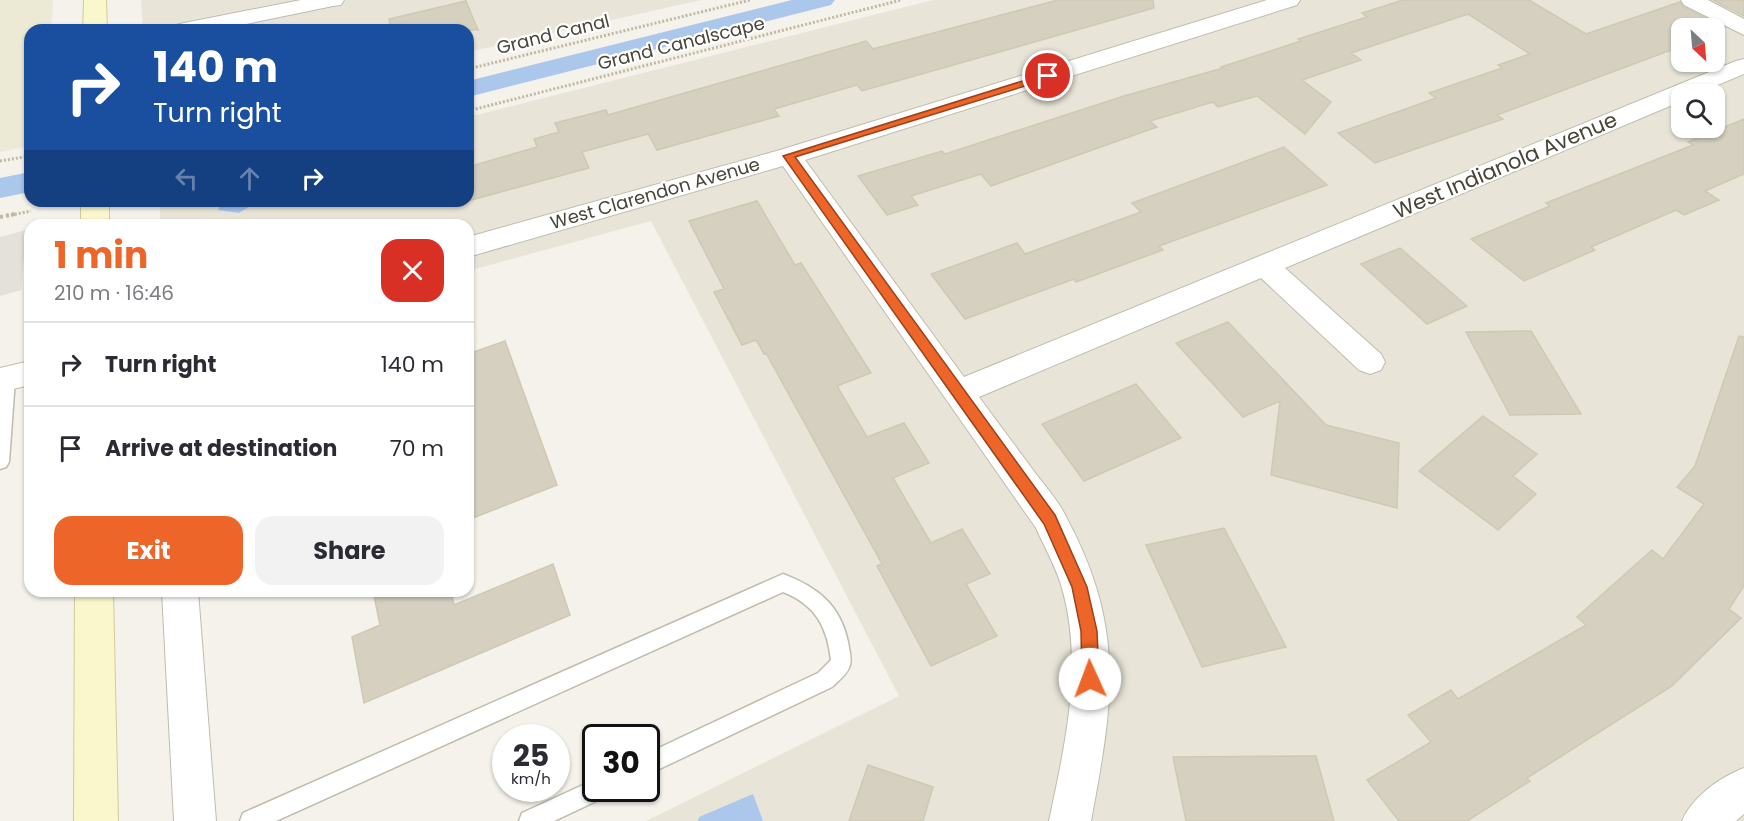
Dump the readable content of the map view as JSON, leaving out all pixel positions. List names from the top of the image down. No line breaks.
{"streets":{"street":["West Indianola Avenue","West Clarendon Avenue"],"path":["Grand Canal","Grand Canalscape"]},"north":"bottom right","page":{"turn":["140 m","Turn right"],"heading":["1 min","210 m · 16:46"],"list":[{"name":"Turn right","value":"140 m"},{"name":"Arrive at destination","value":"70 m"}],"buttons":["Exit","Share"],"speed":"25 km/h","limit":"30"}}
